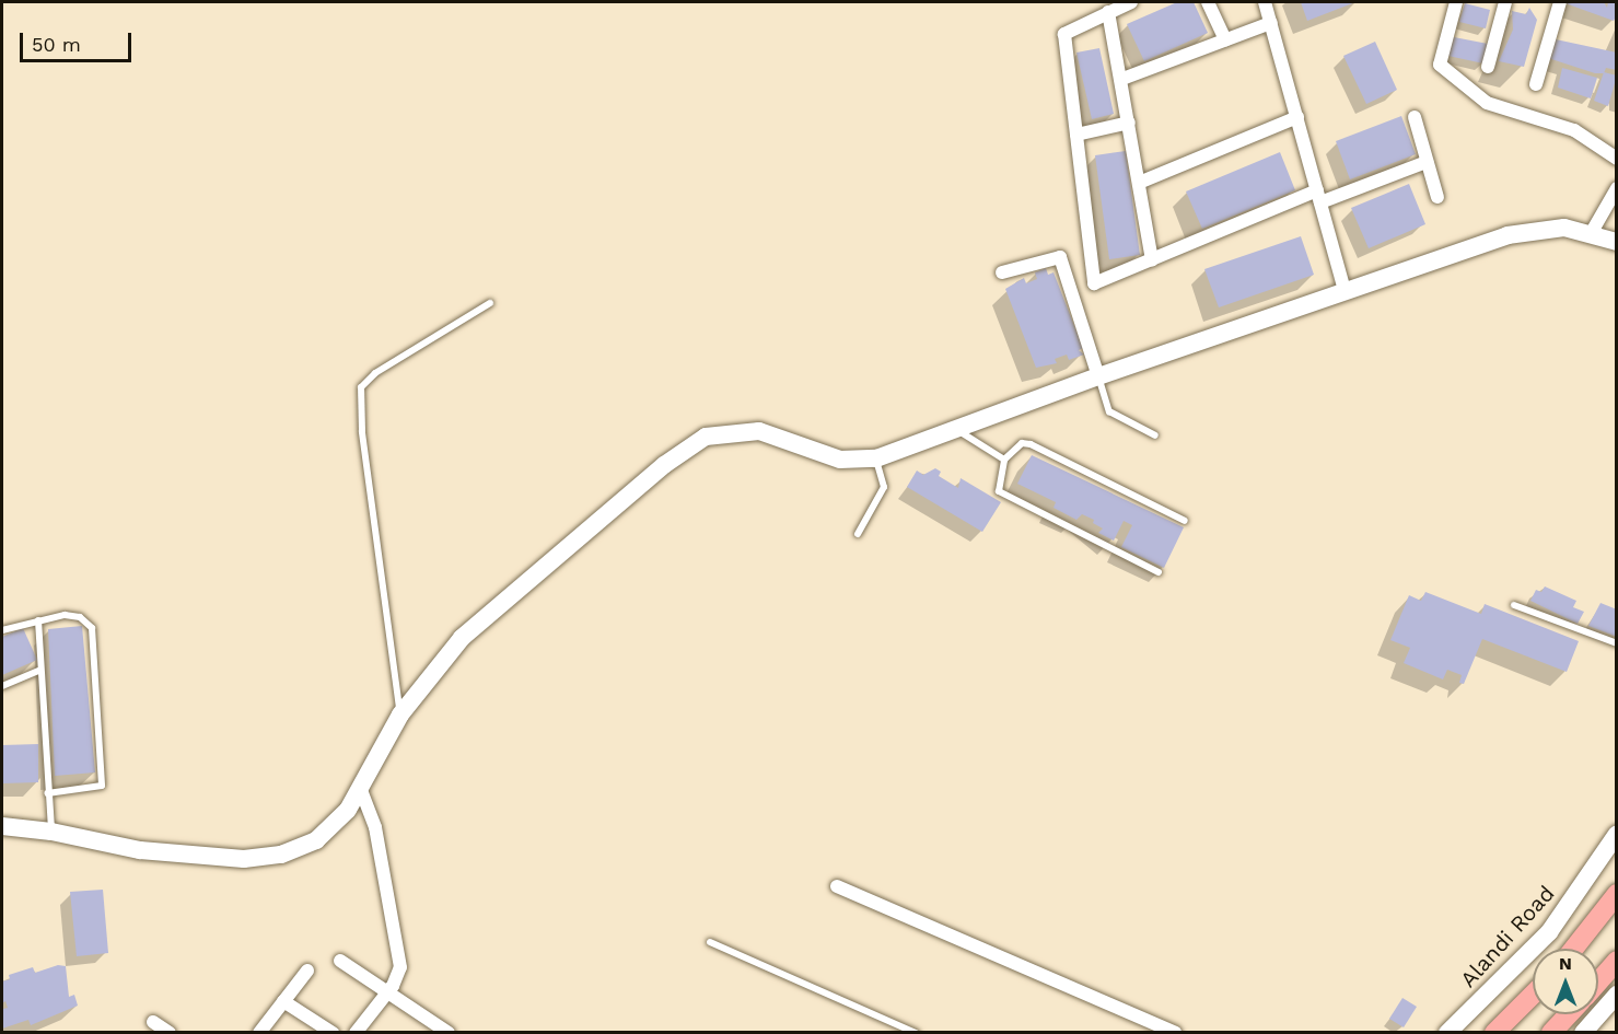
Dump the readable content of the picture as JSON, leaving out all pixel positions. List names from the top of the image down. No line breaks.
{"streets":{"street":["Alandi Road"]},"scale_bar":"50 m","north":"top"}
